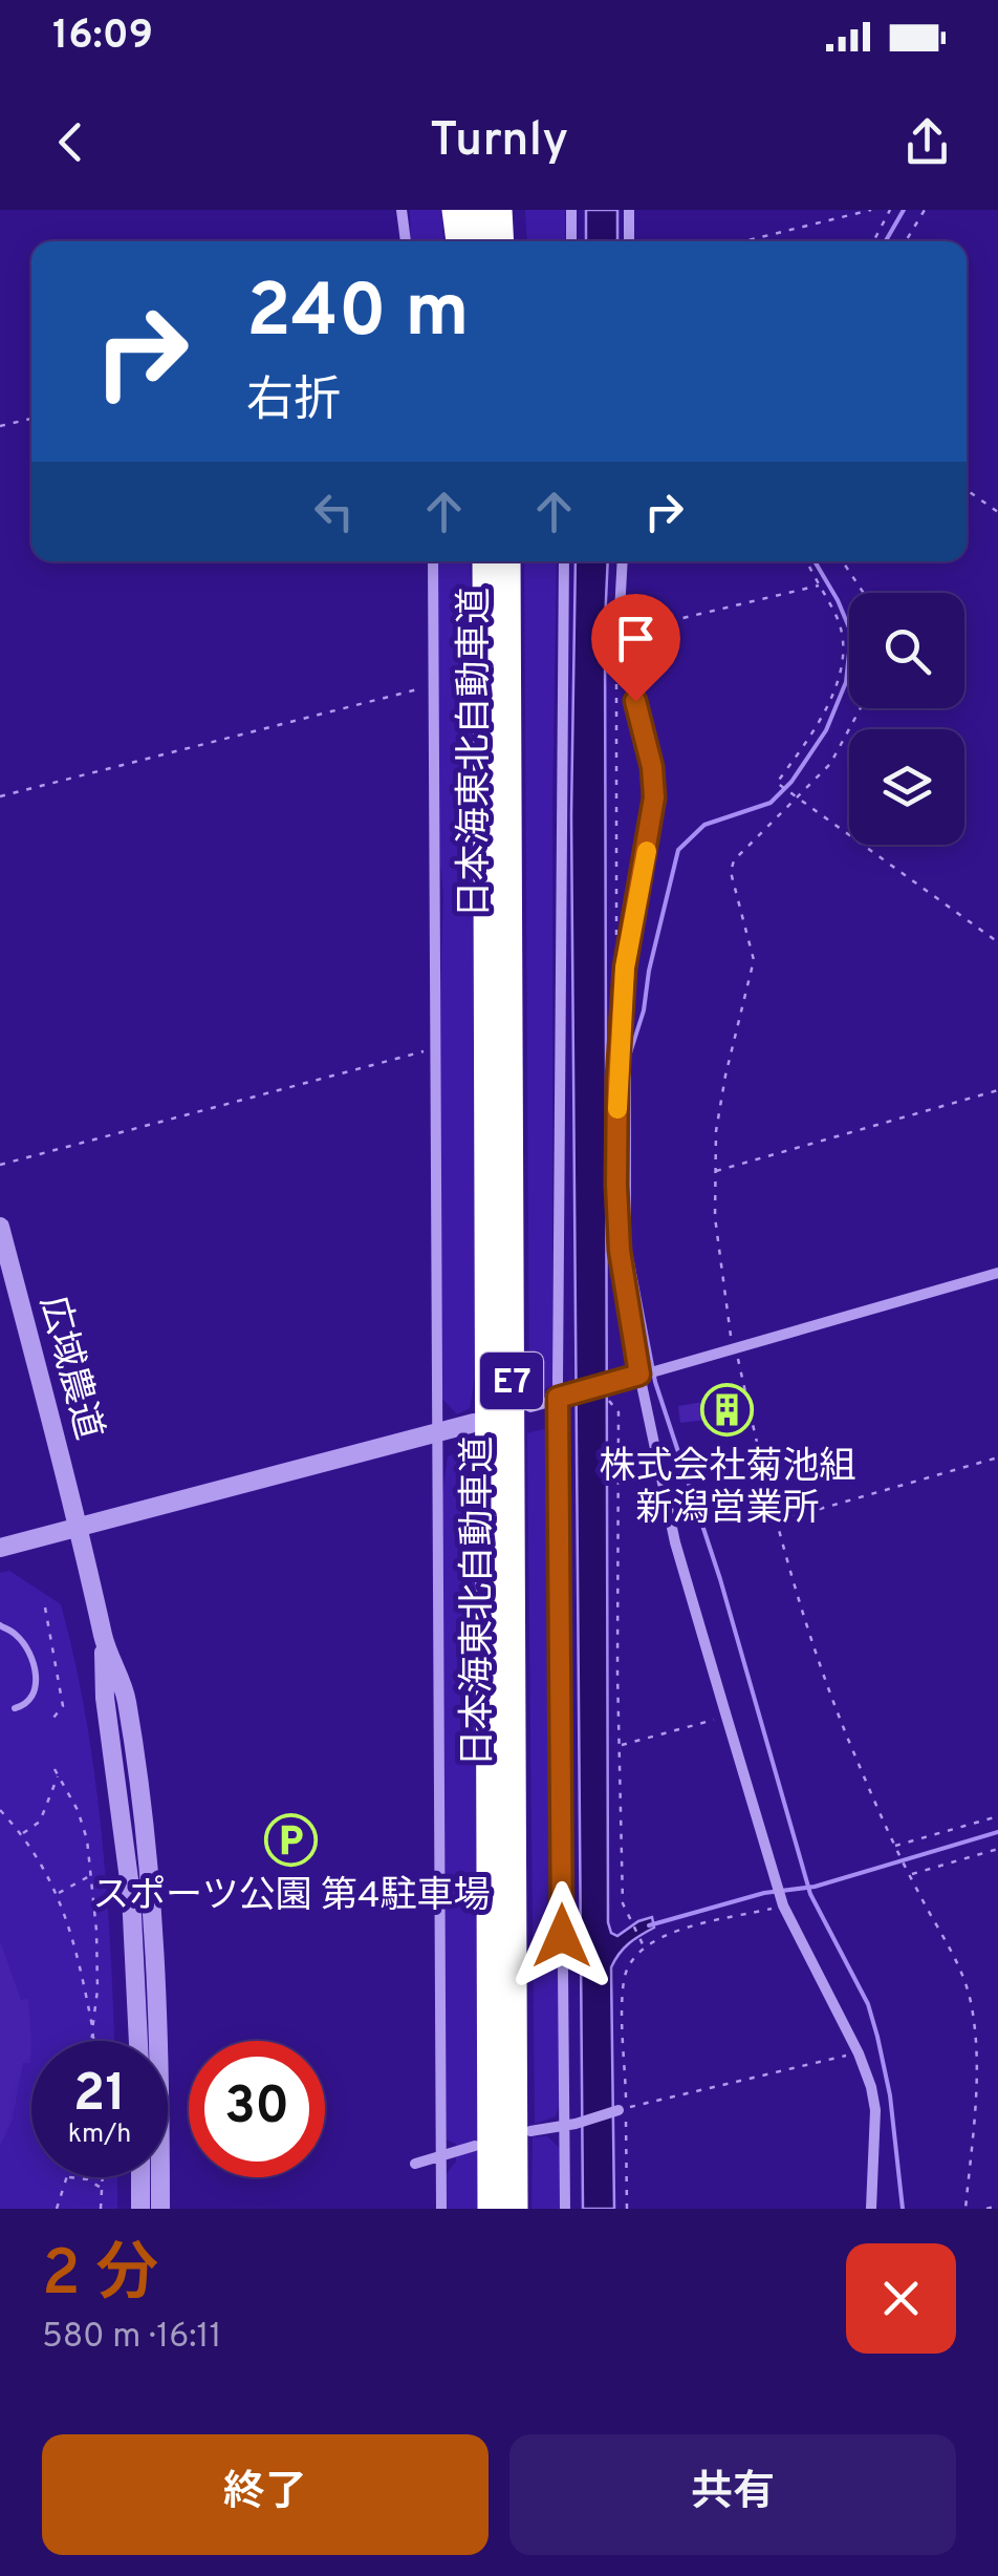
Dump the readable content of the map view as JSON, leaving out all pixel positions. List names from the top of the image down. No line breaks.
{"streets":{"highway":["日本海東北自動車道","E7"],"street":["広域農道"]},"places":{"building":["株式会社菊池組 新潟営業所"],"parking":["スポーツ公園 第4駐車場"]},"page":{"status":"16:09","header":"Turnly","turn":["240 m","右折"],"speed":"21 km/h","limit":"30","heading":["2 分","580 m · 16:11"],"buttons":["終了","共有"]}}
